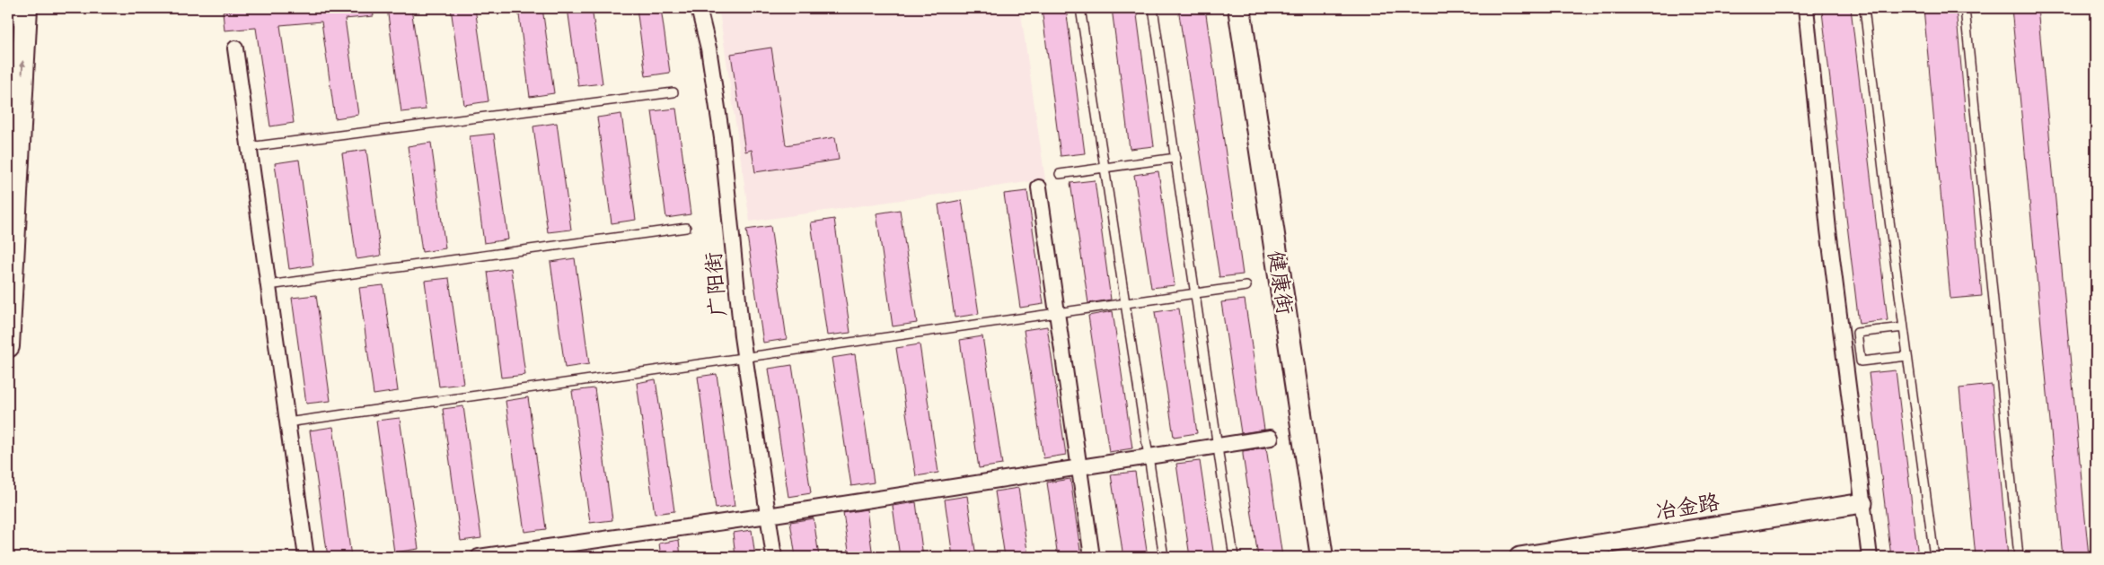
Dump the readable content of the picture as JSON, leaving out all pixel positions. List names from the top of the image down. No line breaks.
{"streets":{"main road":["健康街"],"street":["广阳街","冶金路"]}}
